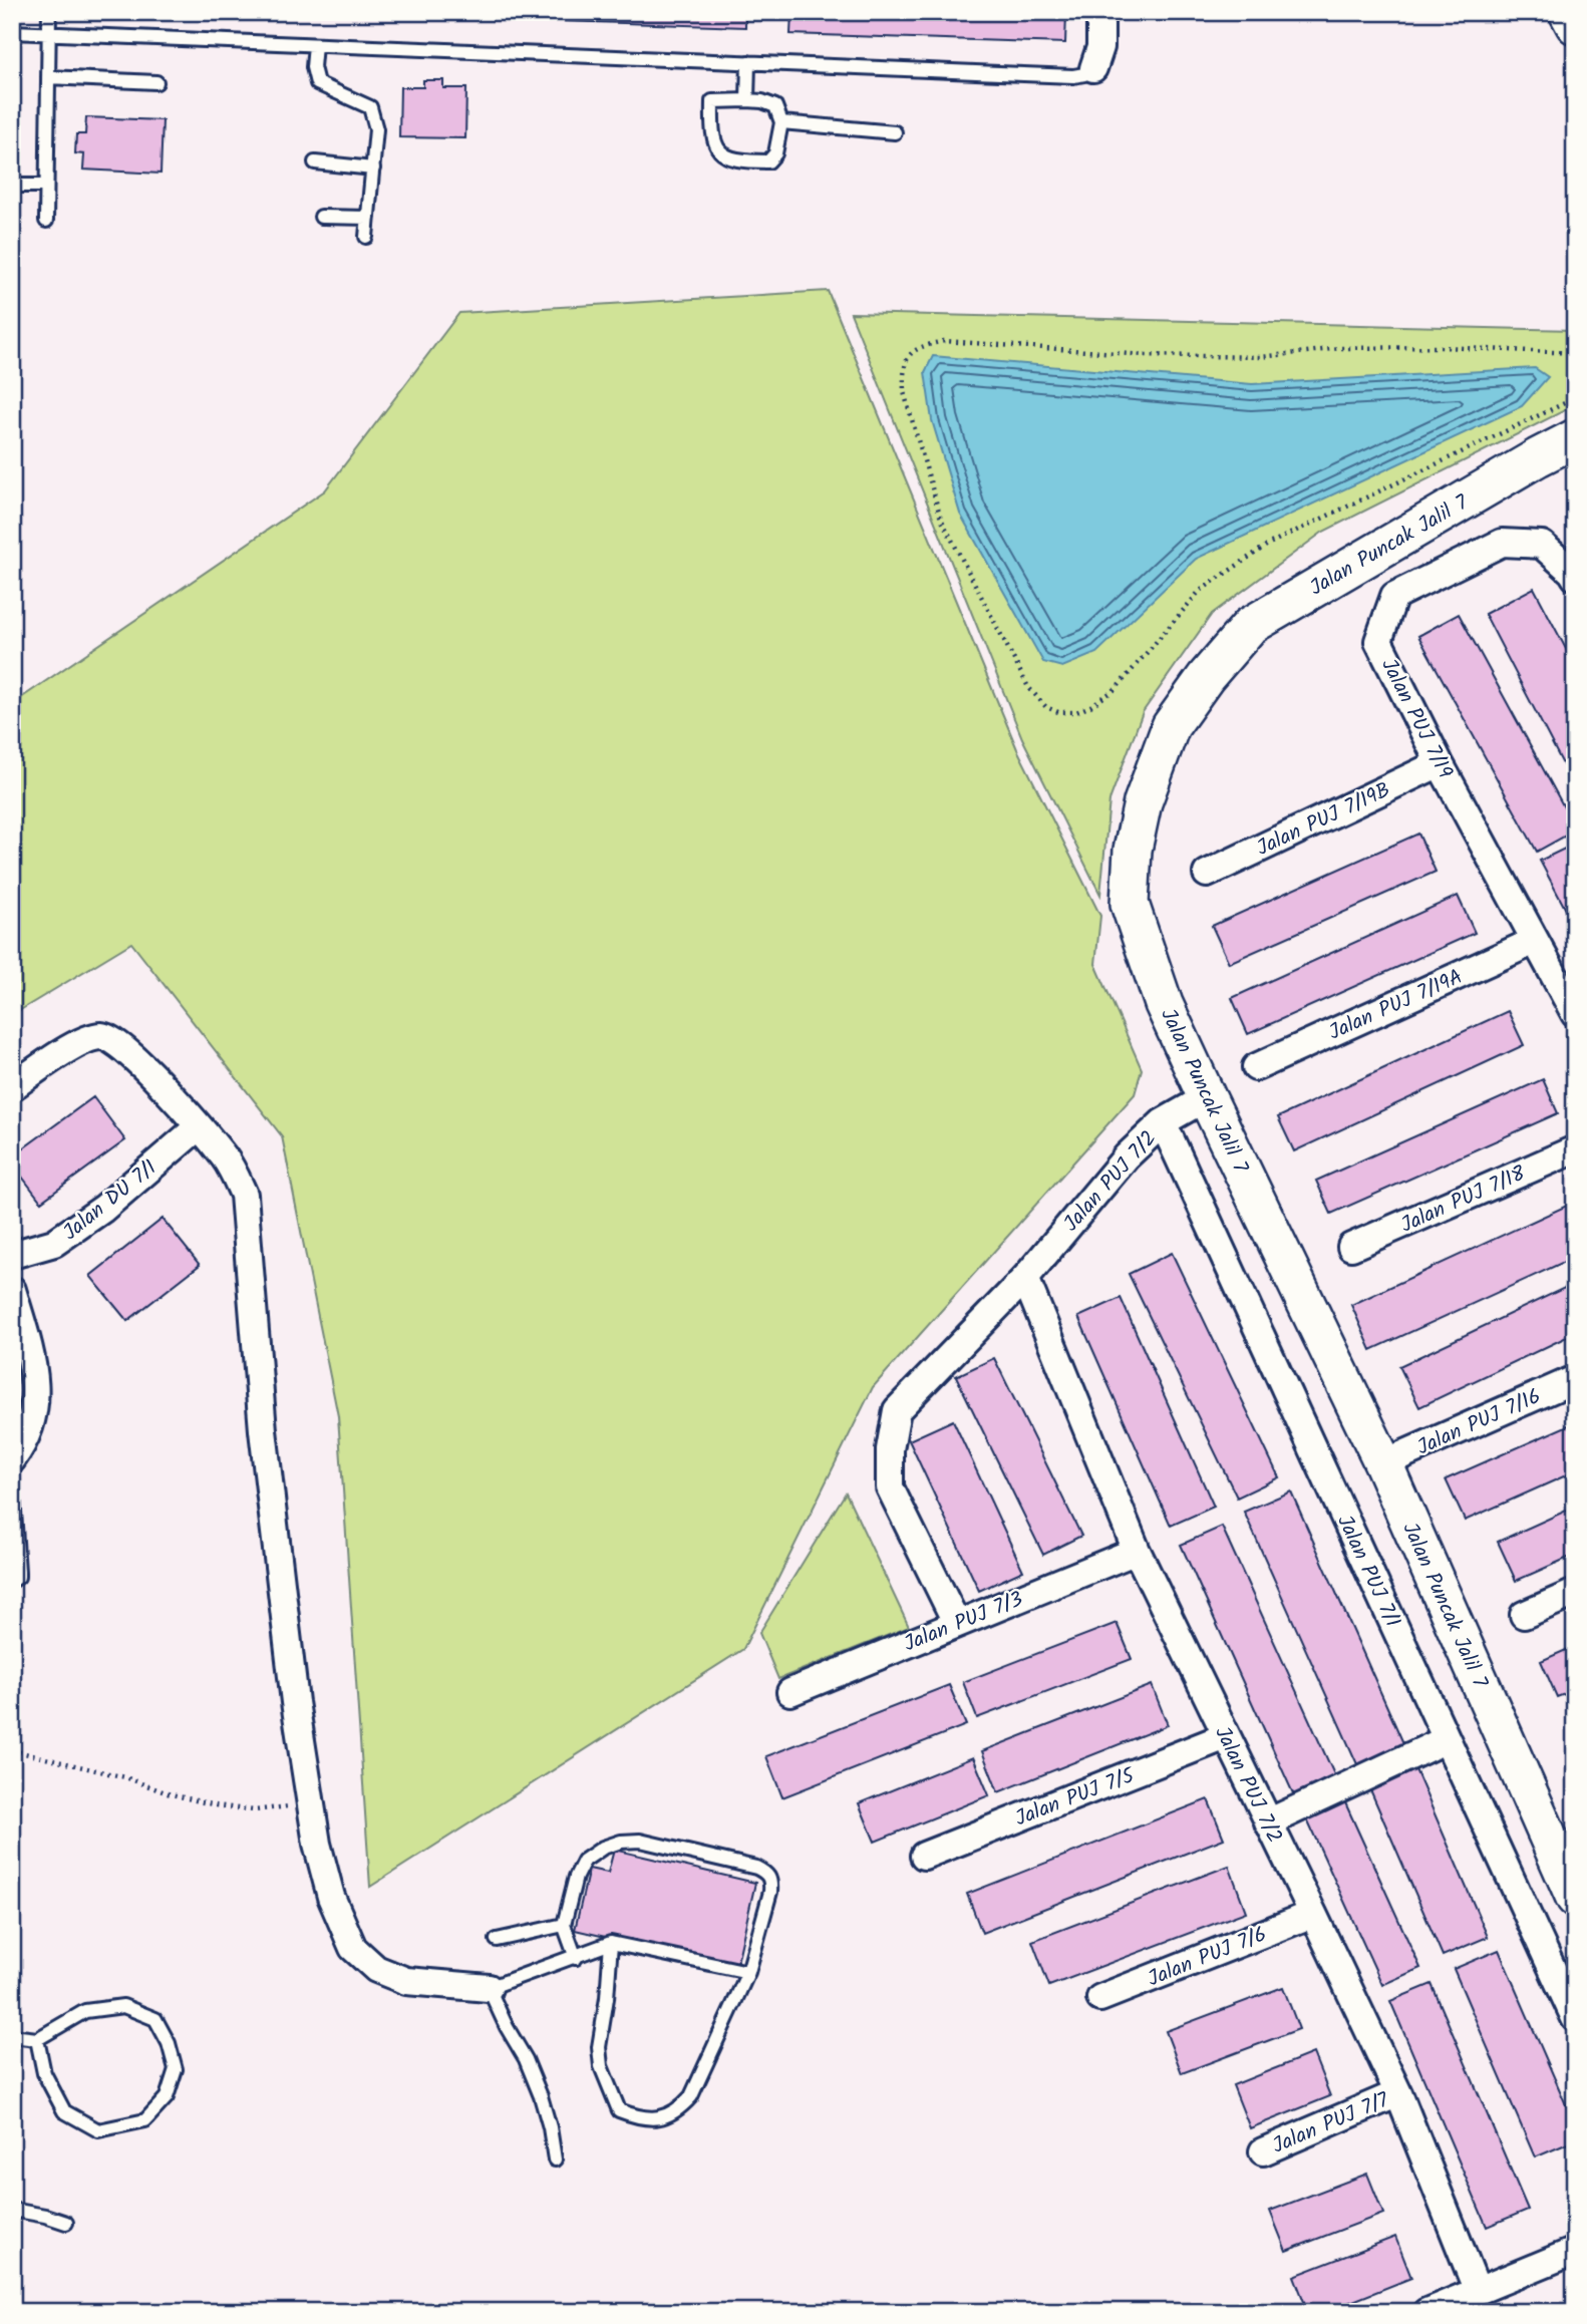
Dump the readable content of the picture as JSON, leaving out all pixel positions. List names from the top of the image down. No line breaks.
{"streets":{"street":["Jalan Puncak Jalil 7","Jalan PUJ 7/19","Jalan PUJ 7/19B","Jalan PUJ 7/19A","Jalan PUJ 7/2","Jalan PUJ 7/18","Jalan DU 7/1","Jalan PUJ 7/16","Jalan PUJ 7/1","Jalan PUJ 7/3","Jalan PUJ 7/5","Jalan PUJ 7/6","Jalan PUJ 7/7"]},"crossings":[["Jalan Puncak Jalil 7","Jalan PUJ 7/2"],["Jalan Puncak Jalil 7","Jalan PUJ 7/16"],["Jalan PUJ 7/19","Jalan PUJ 7/19B"],["Jalan PUJ 7/19","Jalan PUJ 7/19A"],["Jalan PUJ 7/2","Jalan PUJ 7/1"],["Jalan PUJ 7/2","Jalan PUJ 7/3"],["Jalan PUJ 7/2","Jalan PUJ 7/5"],["Jalan PUJ 7/2","Jalan PUJ 7/6"],["Jalan PUJ 7/2","Jalan PUJ 7/7"]]}
